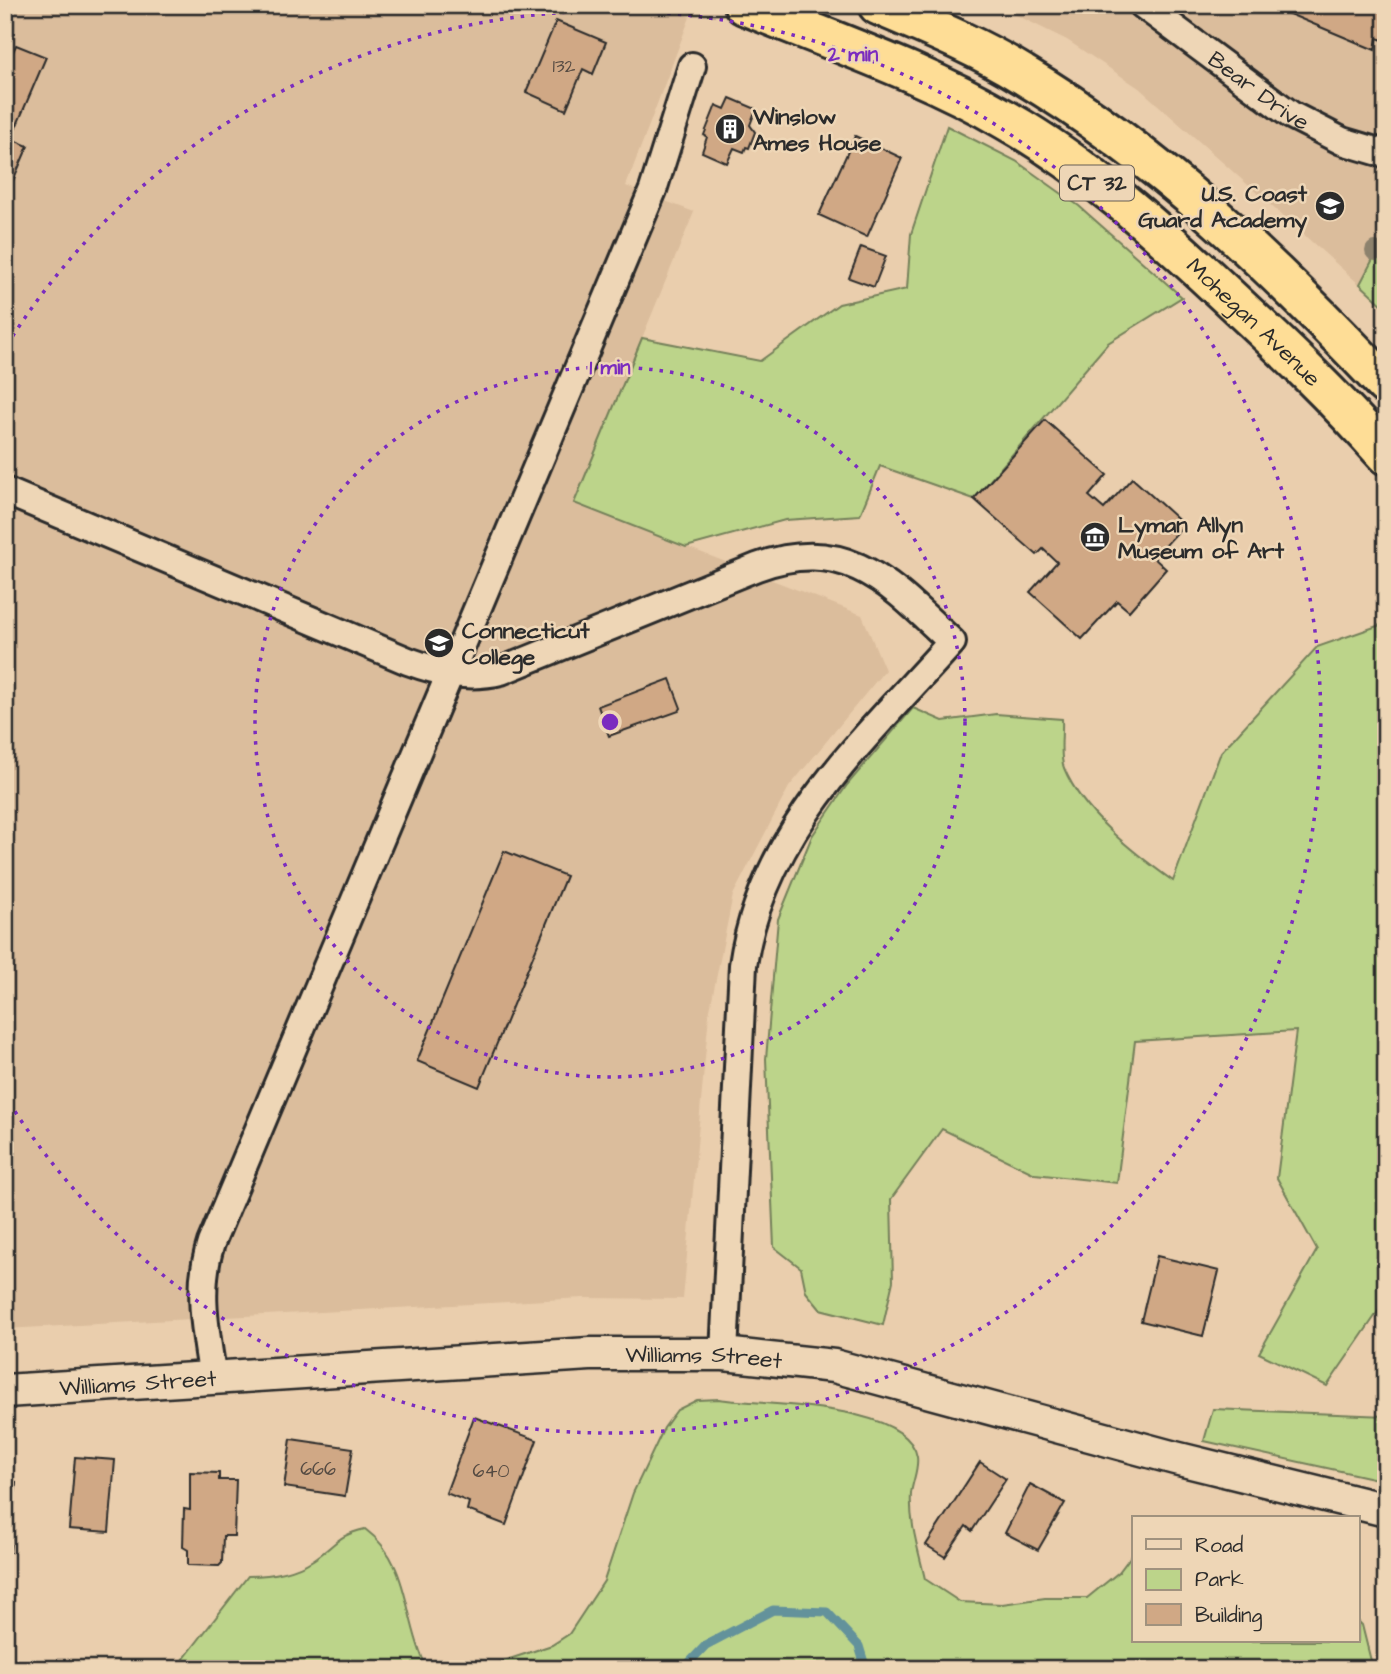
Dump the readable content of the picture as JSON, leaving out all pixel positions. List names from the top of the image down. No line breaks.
{"streets":{"highway":["CT 32","Mohegan Avenue"],"street":["Bear Drive","Williams Street"]},"crossings":[["CT 32","Mohegan Avenue"]],"places":{"building":["Winslow Ames House"],"school or university":["U.S. Coast Guard Academy","Connecticut College"],"museum":["Lyman Allyn Museum of Art"]},"house_numbers":["132","666","640"],"legend":["Road","Park","Building"],"rings":["2 min","1 min"]}
